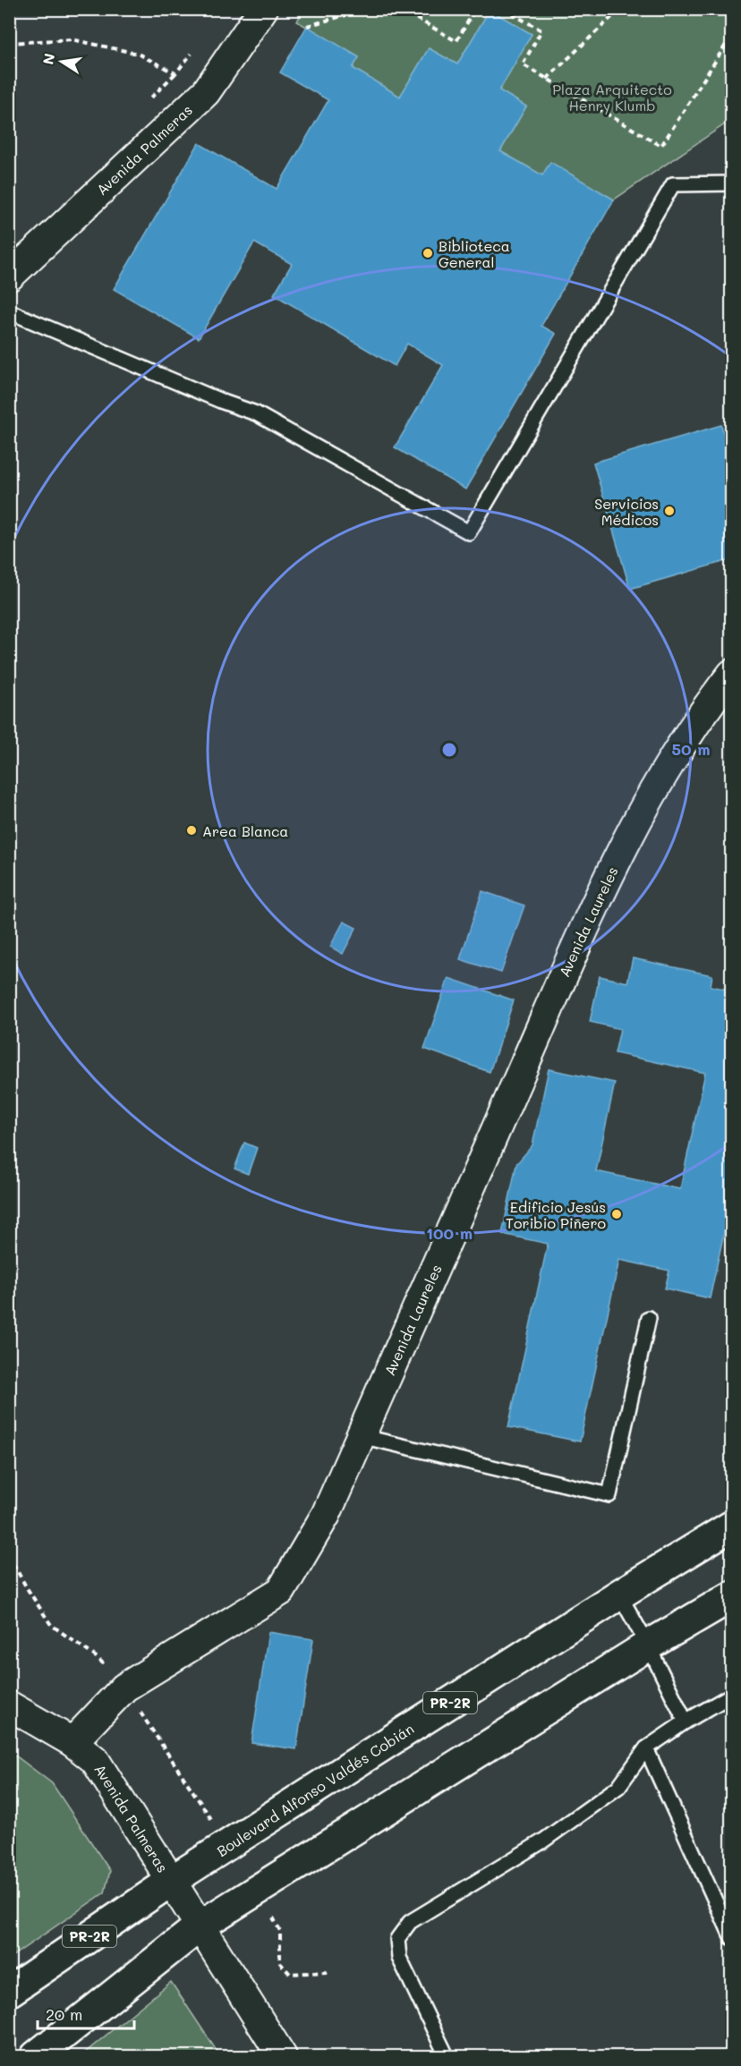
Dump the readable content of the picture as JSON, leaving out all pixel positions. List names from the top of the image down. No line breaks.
{"streets":{"main road":["PR-2R","Boulevard Alfonso Valdés Cobián"],"street":["Avenida Palmeras","Avenida Laureles"]},"crossings":[["Avenida Palmeras","Avenida Laureles"],["Avenida Palmeras","PR-2R"],["Avenida Palmeras","Boulevard Alfonso Valdés Cobián"],["PR-2R","Boulevard Alfonso Valdés Cobián"]],"parks":["Plaza Arquitecto Henry Klumb"],"places":["Biblioteca General","Servicios Médicos","Area Blanca","Edificio Jesús Toribio Piñero"],"scale_bar":"20 m","north":"left","rings":["50 m","100 m"]}
